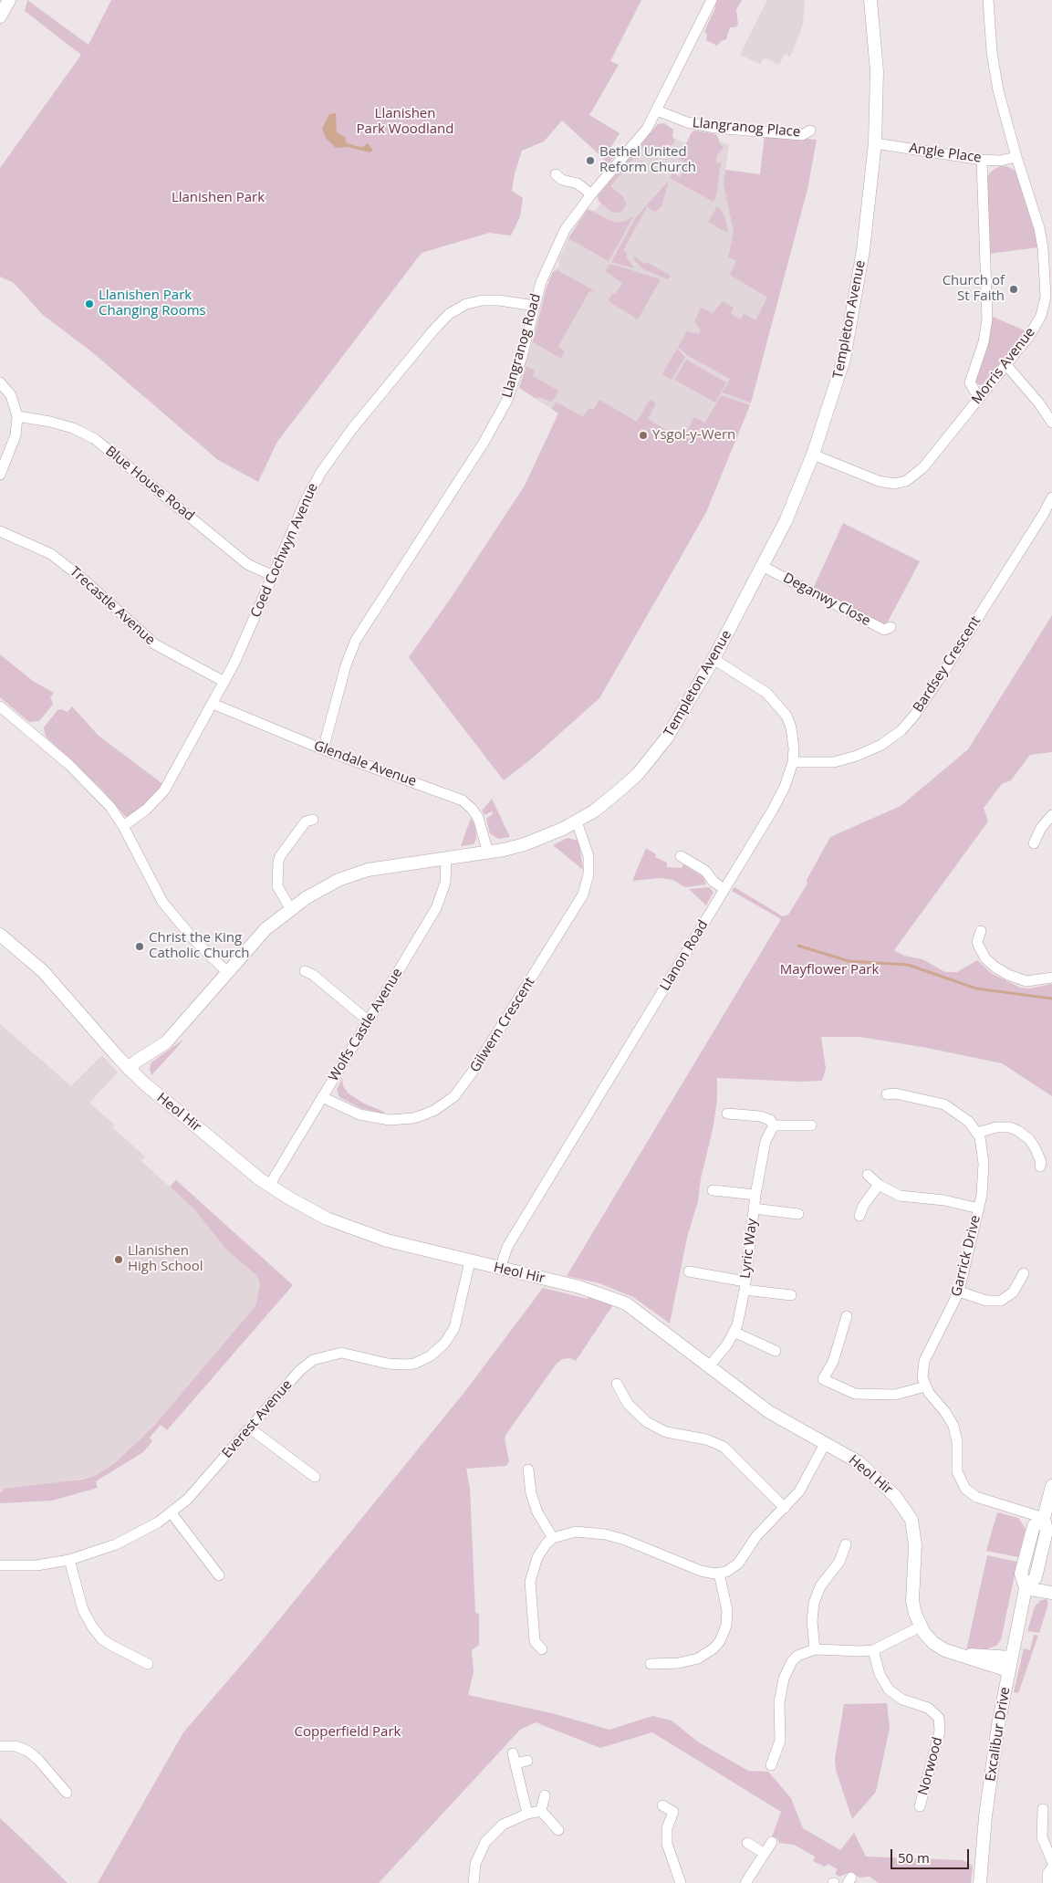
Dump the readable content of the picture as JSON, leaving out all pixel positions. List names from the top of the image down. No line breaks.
{"streets":{"street":["Llangranog Place","Angle Place","Templeton Avenue","Llangranog Road","Morris Avenue","Blue House Road","Coed Cochwyn Avenue","Deganwy Close","Trecastle Avenue","Bardsey Crescent","Glendale Avenue","Llanon Road","Wolfs Castle Avenue","Gilwern Crescent","Heol Hir","Lyric Way","Garrick Drive","Everest Avenue","Excalibur Drive","Norwood"]},"crossings":[["Llangranog Place","Llangranog Road"],["Angle Place","Templeton Avenue"],["Angle Place","Morris Avenue"],["Templeton Avenue","Morris Avenue"],["Templeton Avenue","Deganwy Close"],["Templeton Avenue","Glendale Avenue"],["Templeton Avenue","Llanon Road"],["Templeton Avenue","Wolfs Castle Avenue"],["Templeton Avenue","Gilwern Crescent"],["Templeton Avenue","Heol Hir"],["Llangranog Road","Coed Cochwyn Avenue"],["Llangranog Road","Glendale Avenue"],["Blue House Road","Coed Cochwyn Avenue"],["Coed Cochwyn Avenue","Trecastle Avenue"],["Coed Cochwyn Avenue","Glendale Avenue"],["Bardsey Crescent","Llanon Road"],["Llanon Road","Heol Hir"],["Wolfs Castle Avenue","Gilwern Crescent"],["Wolfs Castle Avenue","Heol Hir"],["Heol Hir","Lyric Way"],["Heol Hir","Everest Avenue"],["Heol Hir","Excalibur Drive"]],"parks":["Llanishen Park Woodland","Llanishen Park","Mayflower Park","Copperfield Park"],"places":["Bethel United Reform Church","Church of St Faith","Llanishen Park Changing Rooms","Ysgol-y-Wern","Christ the King Catholic Church","Llanishen High School"],"scale_bar":"50 m"}
